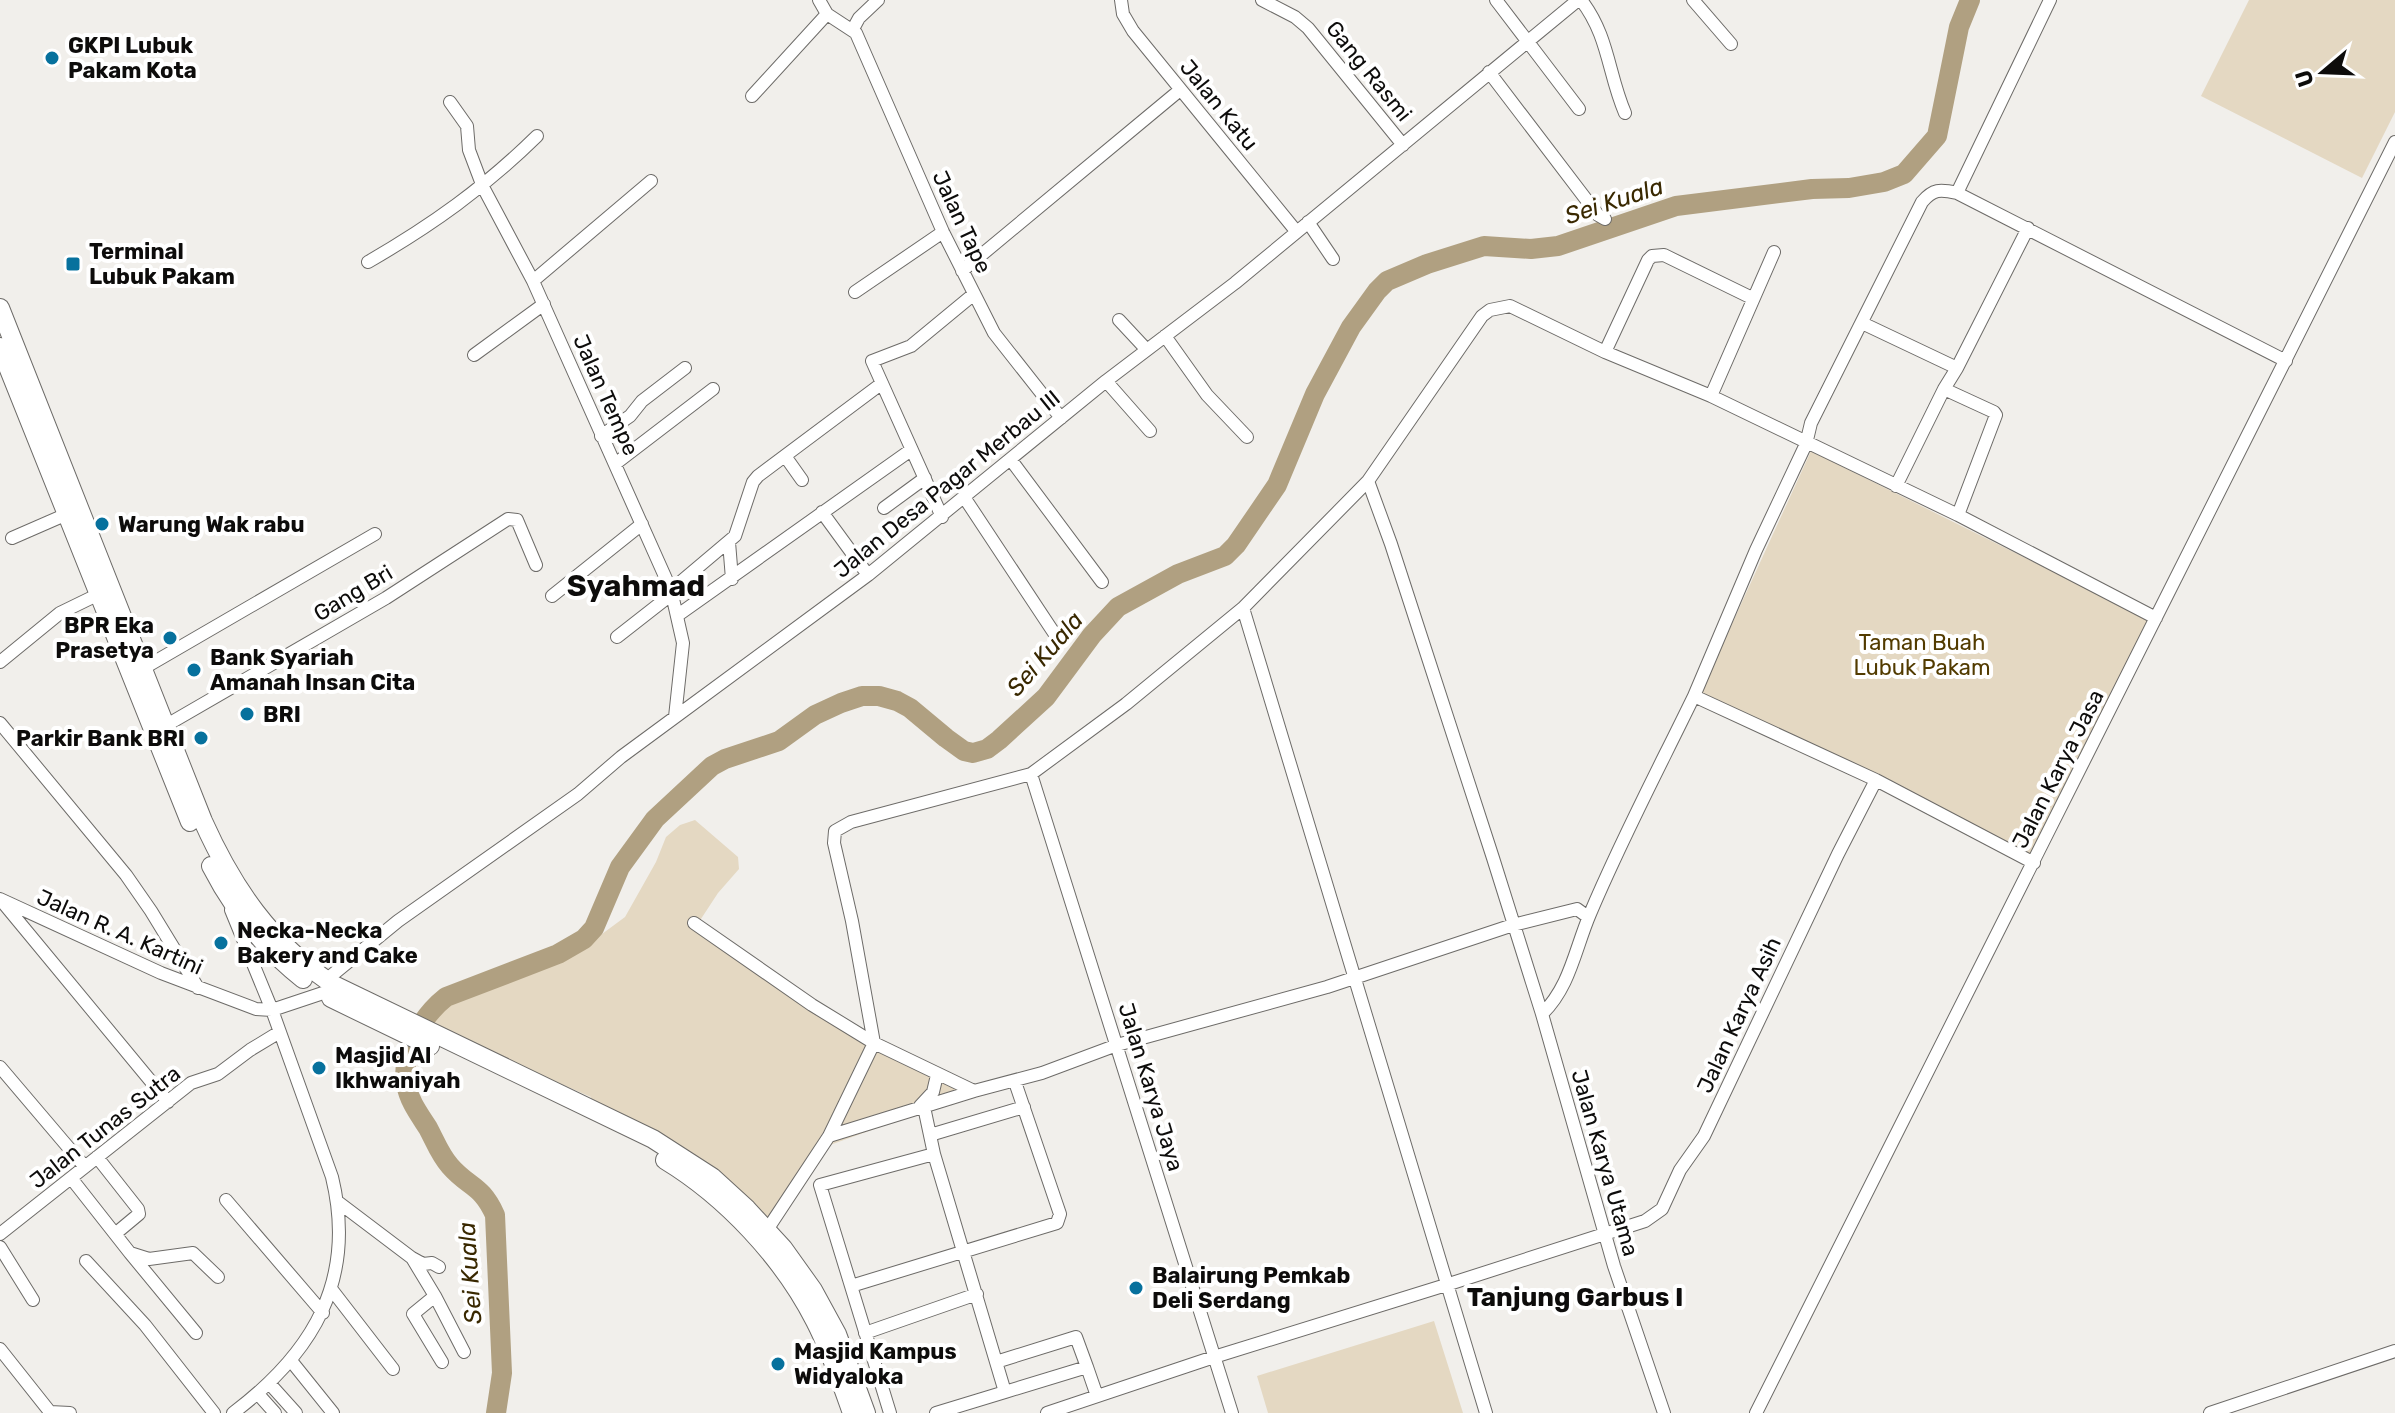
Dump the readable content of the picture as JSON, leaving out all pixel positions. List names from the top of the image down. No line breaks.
{"streets":{"street":["Gang Rasmi","Jalan Katu","Jalan Tape","Jalan Tempe","Jalan Desa Pagar Merbau III","Gang Bri","Jalan Karya Jasa","Jalan R. A. Kartini","Jalan Karya Asih","Jalan Karya Jaya","Jalan Tunas Sutra","Jalan Karya Utama"]},"crossings":[["Gang Rasmi","Jalan Desa Pagar Merbau III"],["Jalan Katu","Jalan Desa Pagar Merbau III"],["Jalan Tape","Jalan Desa Pagar Merbau III"],["Jalan Tempe","Jalan Desa Pagar Merbau III"],["Jalan Karya Asih","Jalan Karya Jaya"],["Jalan Karya Asih","Jalan Karya Utama"]],"districts":["Syahmad","Tanjung Garbus I"],"water":["Sei Kuala"],"parks":["Taman Buah Lubuk Pakam"],"places":{"other":["GKPI Lubuk Pakam Kota","Warung Wak rabu","BPR Eka Prasetya","Bank Syariah Amanah Insan Cita","BRI","Parkir Bank BRI","Necka-Necka Bakery and Cake","Masjid Al Ikhwaniyah","Balairung Pemkab Deli Serdang","Masjid Kampus Widyaloka"],"transit":["Terminal Lubuk Pakam"]},"north":"left"}
